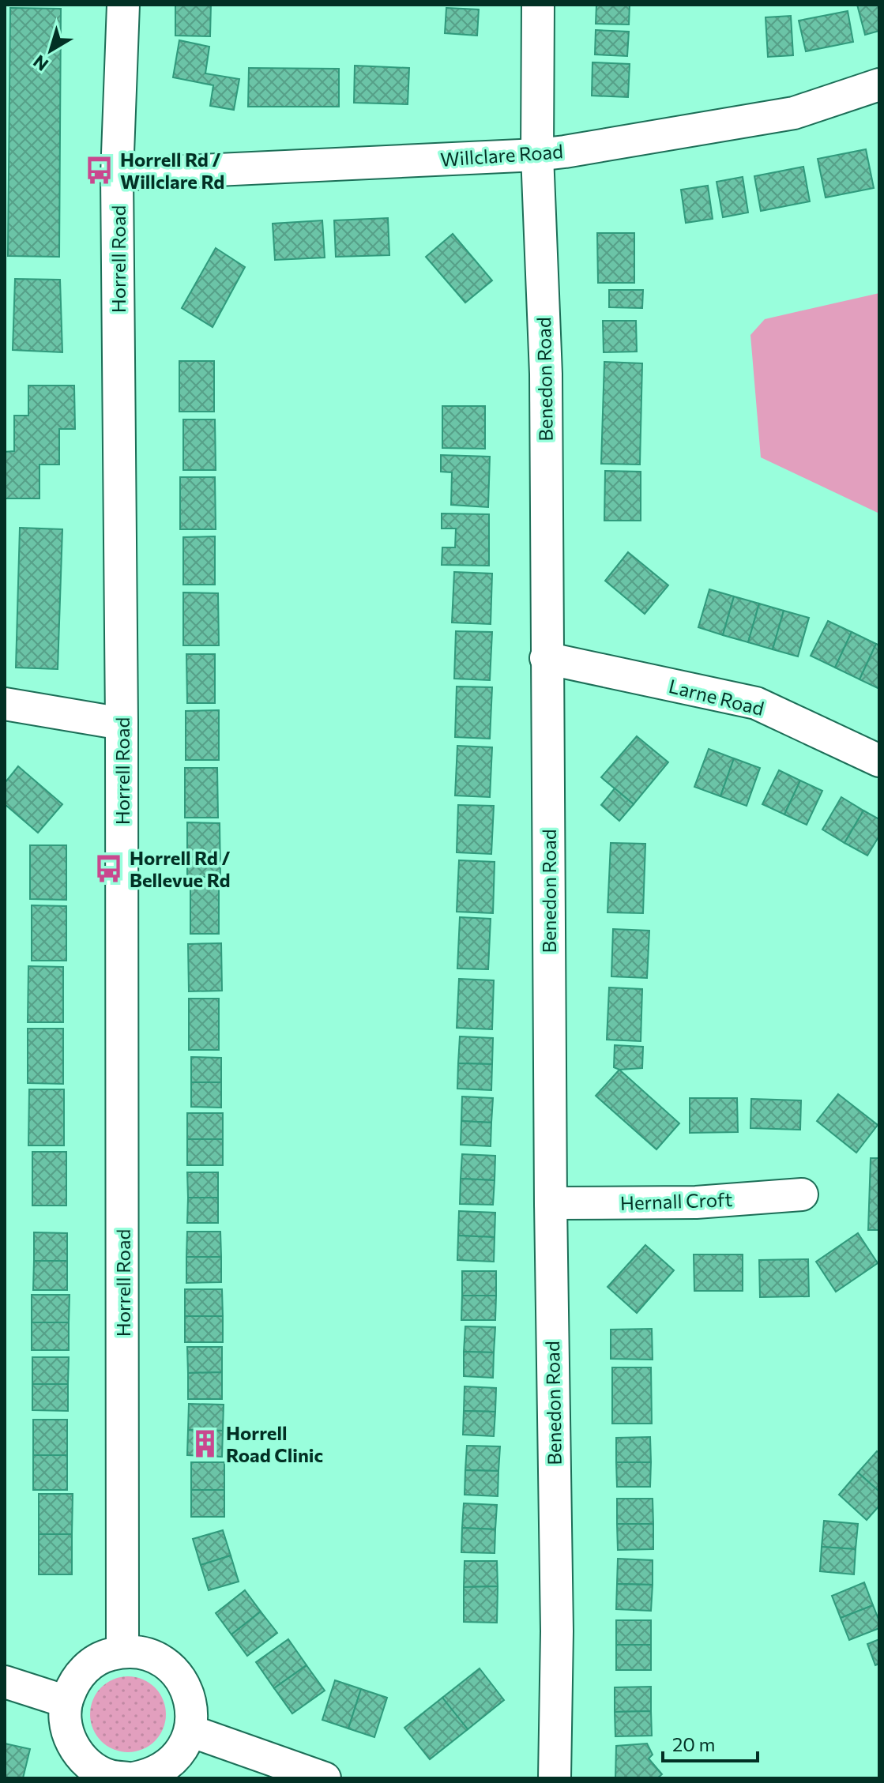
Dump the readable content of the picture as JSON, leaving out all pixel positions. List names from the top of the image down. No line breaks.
{"streets":{"street":["Willclare Road","Horrell Road","Benedon Road","Larne Road","Hernall Croft"]},"crossings":[["Willclare Road","Horrell Road"],["Willclare Road","Benedon Road"],["Benedon Road","Larne Road"],["Benedon Road","Hernall Croft"]],"places":{"bus stop":["Horrell Rd / Willclare Rd","Horrell Rd / Bellevue Rd"],"building":["Horrell Road Clinic"]},"scale_bar":"20 m","north":"bottom left"}
